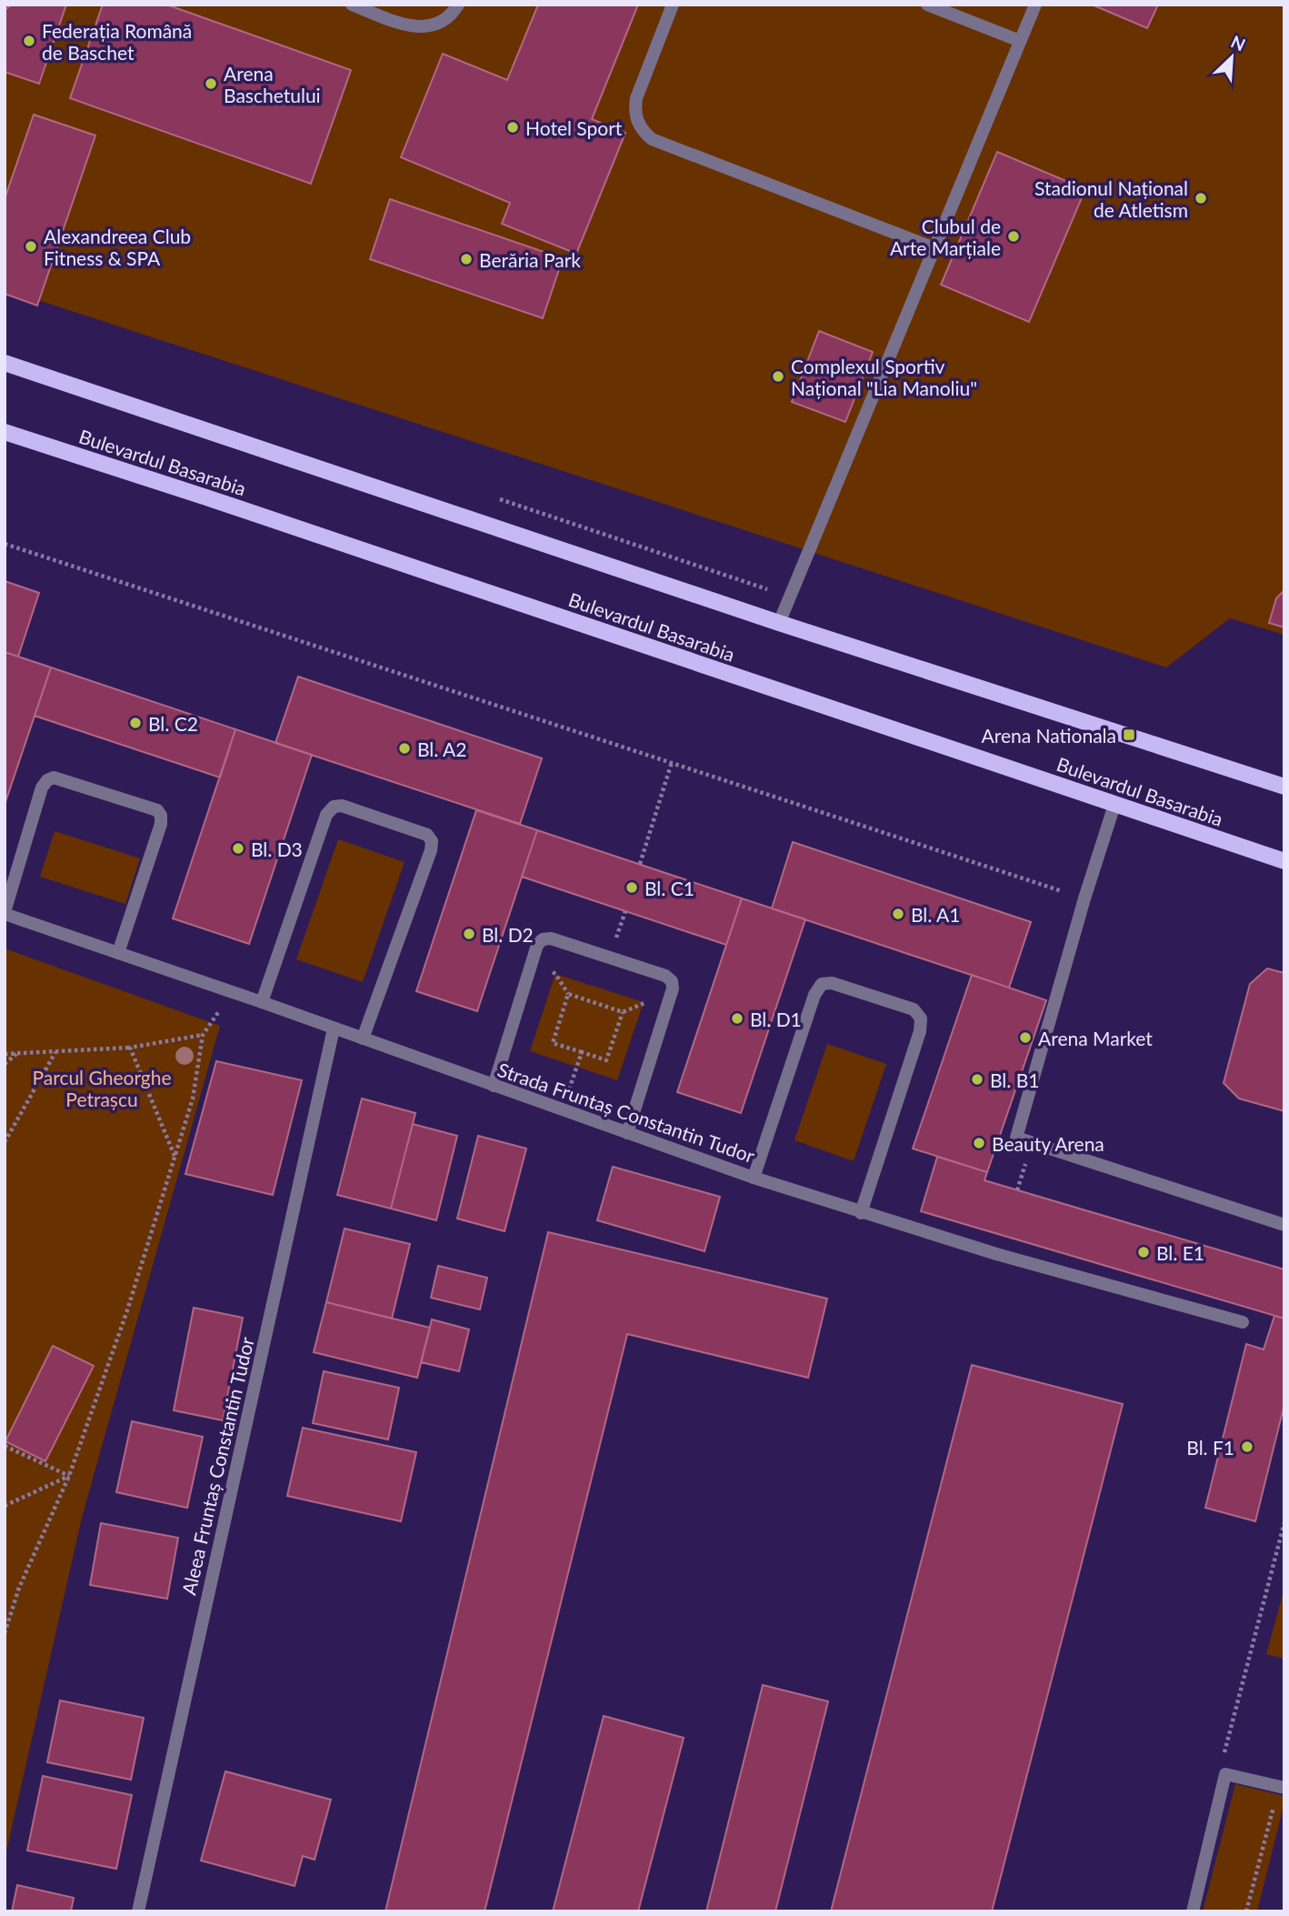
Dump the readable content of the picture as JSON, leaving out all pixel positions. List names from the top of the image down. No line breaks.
{"streets":{"main road":["Bulevardul Basarabia"],"street":["Strada Fruntaș Constantin Tudor","Aleea Fruntaș Constantin Tudor"]},"crossings":[["Strada Fruntaș Constantin Tudor","Aleea Fruntaș Constantin Tudor"]],"parks":["Parcul Gheorghe Petrașcu"],"places":{"other":["Federația Română de Baschet","Arena Baschetului","Hotel Sport","Stadionul Național de Atletism","Clubul de Arte Marțiale","Alexandreea Club Fitness & SPA","Berăria Park","Complexul Sportiv Național \"Lia Manoliu\"","Bl. C2","Bl. A2","Bl. D3","Bl. C1","Bl. A1","Bl. D2","Bl. D1","Arena Market","Bl. B1","Beauty Arena","Bl. E1","Bl. F1"],"transit":["Arena Nationala"]},"north":"top right"}
